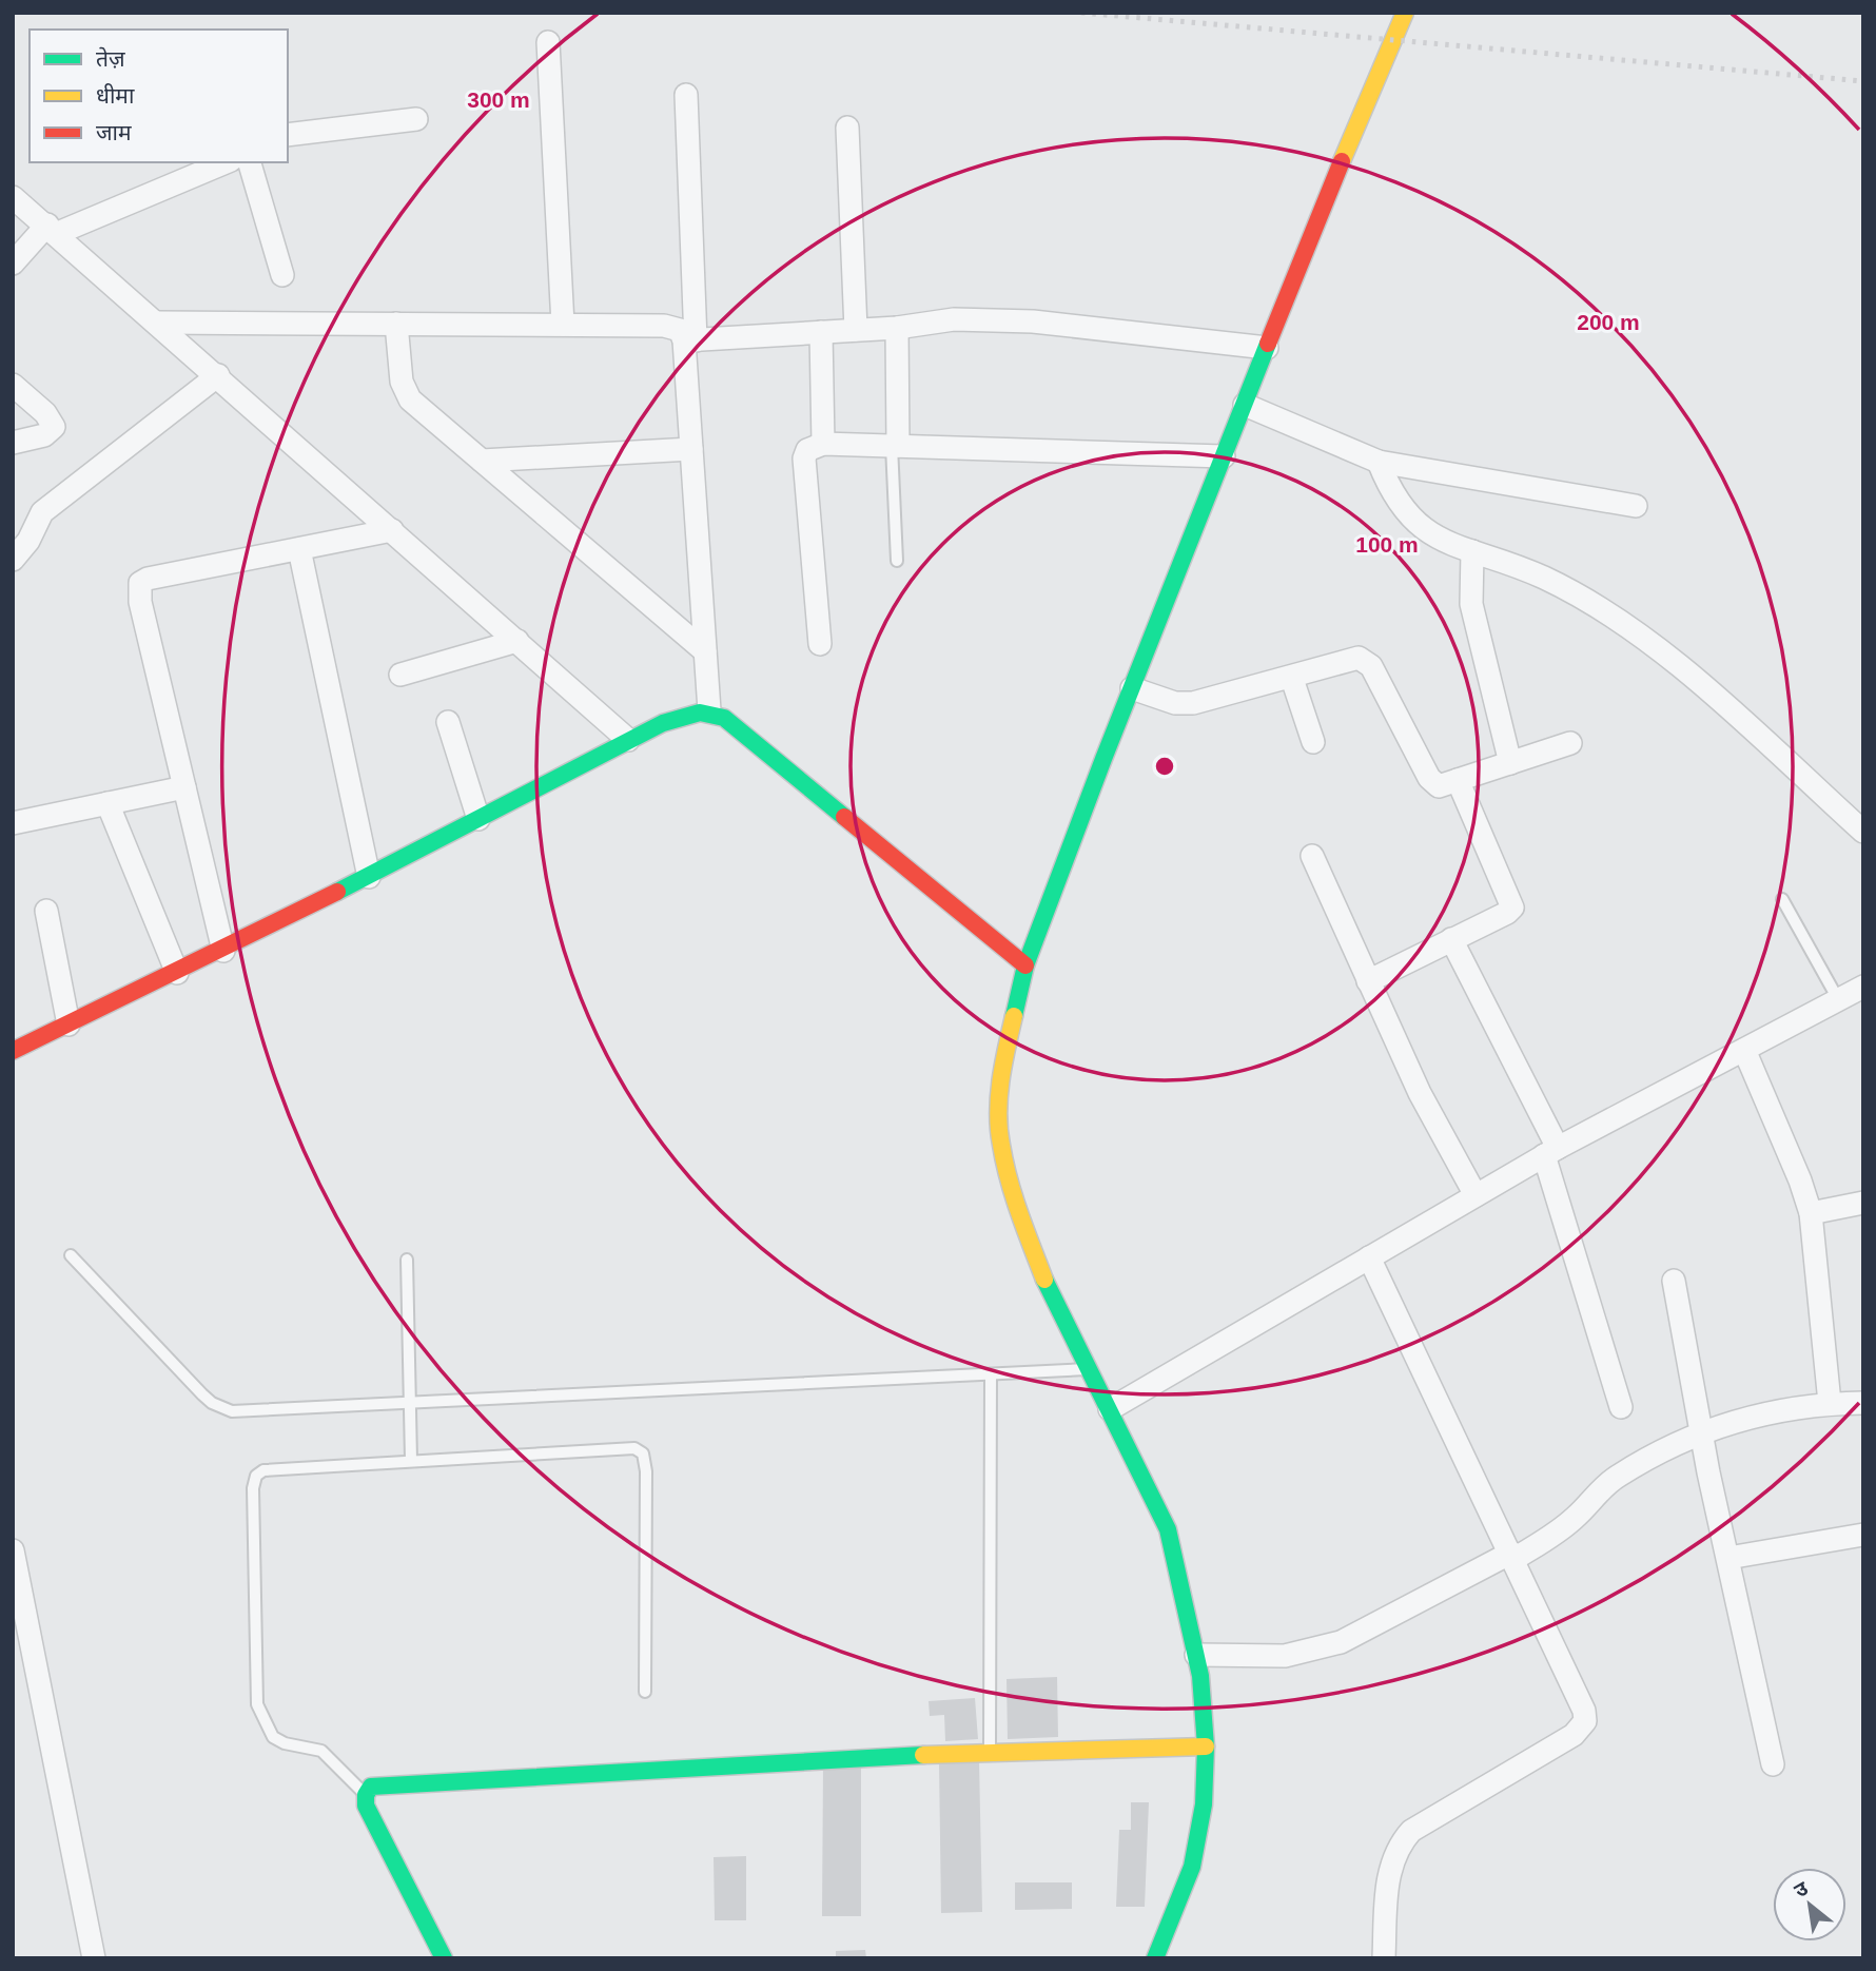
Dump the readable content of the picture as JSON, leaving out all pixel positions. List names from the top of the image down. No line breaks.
{"legend":["तेज़","धीमा","जाम"],"north":"top left","rings":["300 m","200 m","100 m"]}
